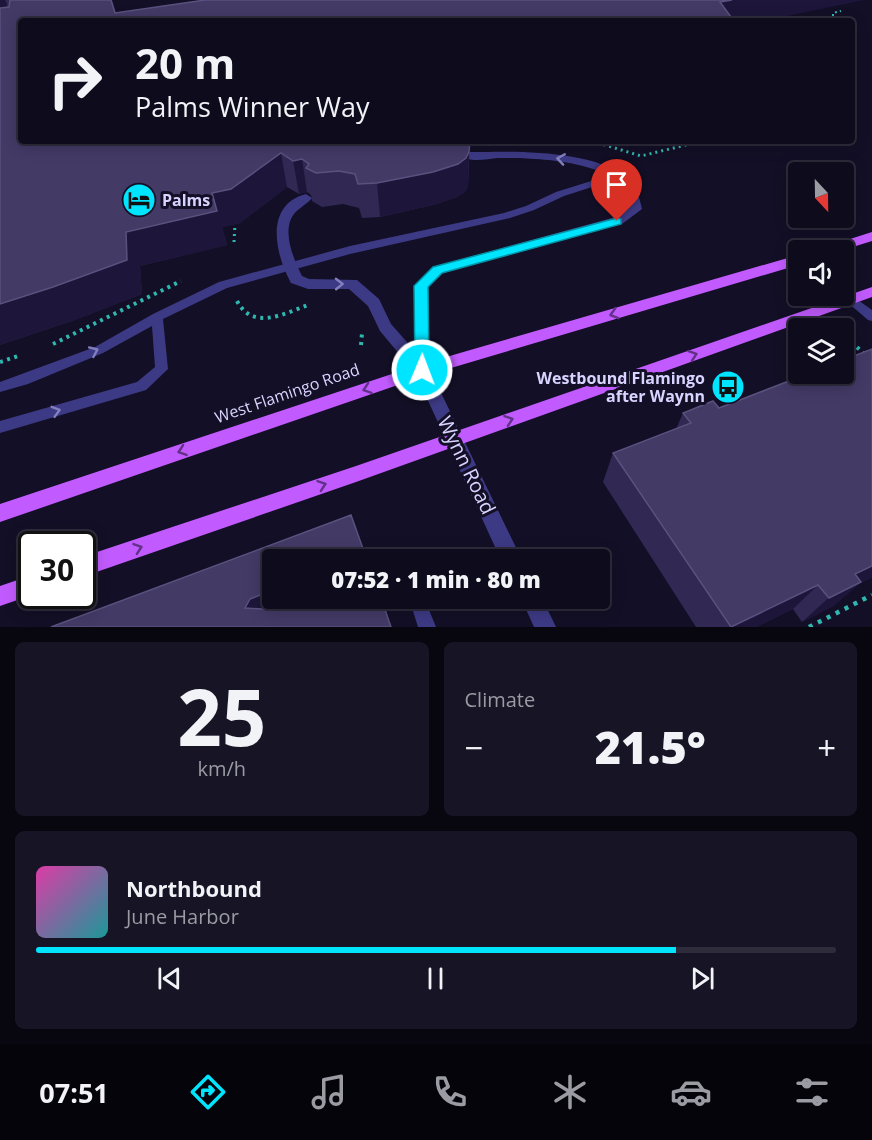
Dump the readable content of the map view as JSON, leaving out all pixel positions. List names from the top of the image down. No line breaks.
{"streets":{"main road":["West Flamingo Road"],"street":["Wynn Road"]},"crossings":[["West Flamingo Road","Wynn Road"]],"places":{"hotel":["Palms"],"bus stop":["Westbound Flamingo after Waynn"]},"north":"bottom","page":{"turn":["20 m","Palms Winner Way"],"limit":"30","trip":"07:52 · 1 min · 80 m","tile":[["25","km/h"],"Climate"],"heat":["−","21.5°","+"],"song":["Northbound","June Harbor"],"tabs":"07:51"}}
